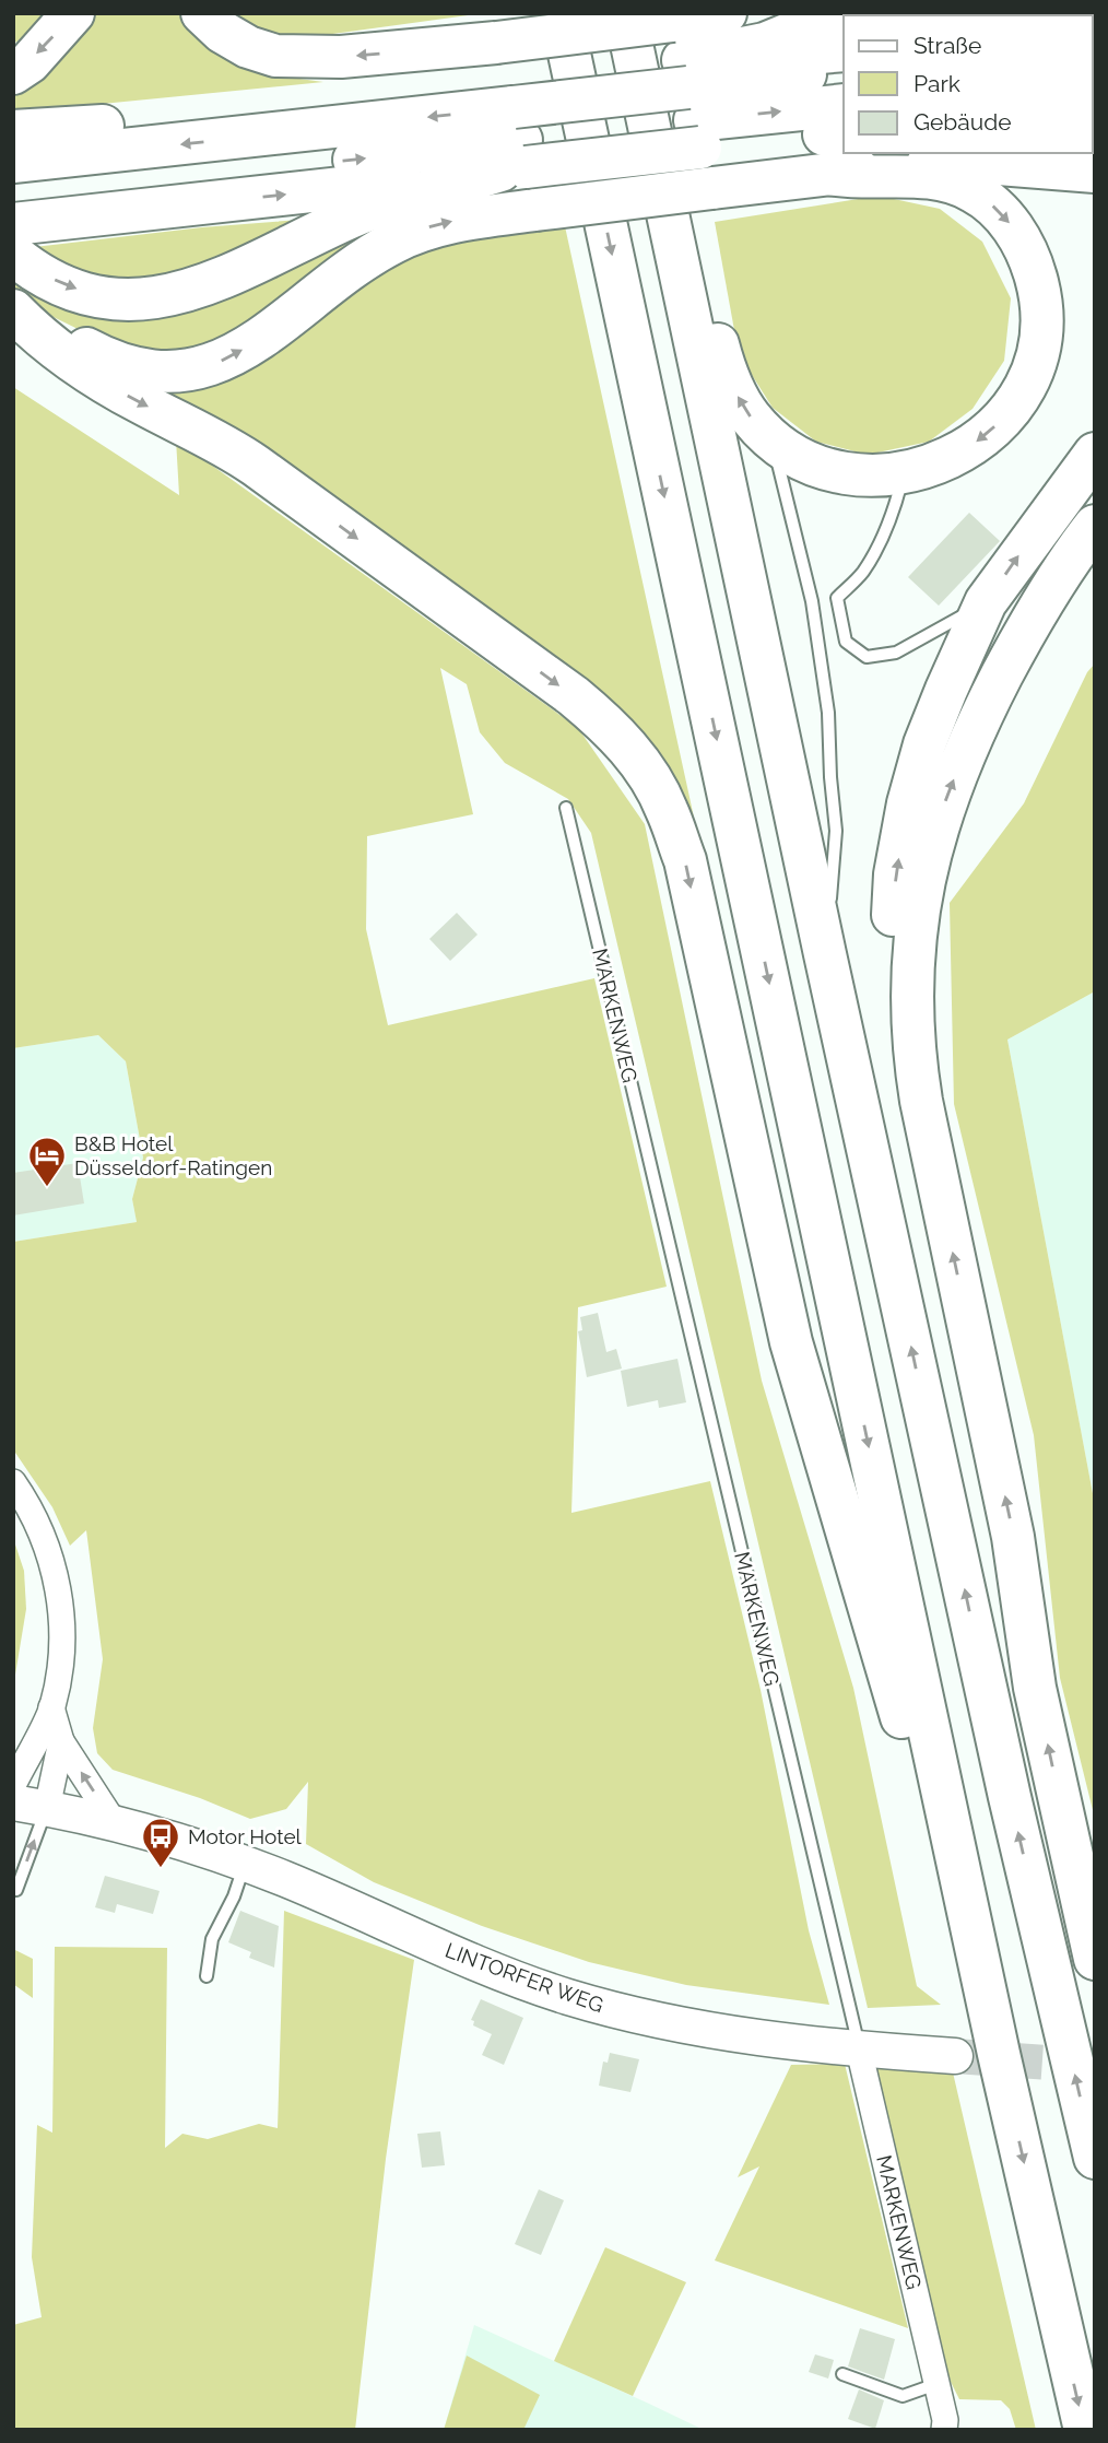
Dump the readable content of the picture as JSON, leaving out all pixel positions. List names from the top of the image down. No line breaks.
{"streets":{"main road":["LINTORFER WEG"],"street":["MARKENWEG"]},"crossings":[["MARKENWEG","LINTORFER WEG"]],"places":{"hotel":["B&B Hotel Düsseldorf-Ratingen"],"bus stop":["Motor Hotel"]},"legend":["Straße","Park","Gebäude"]}
